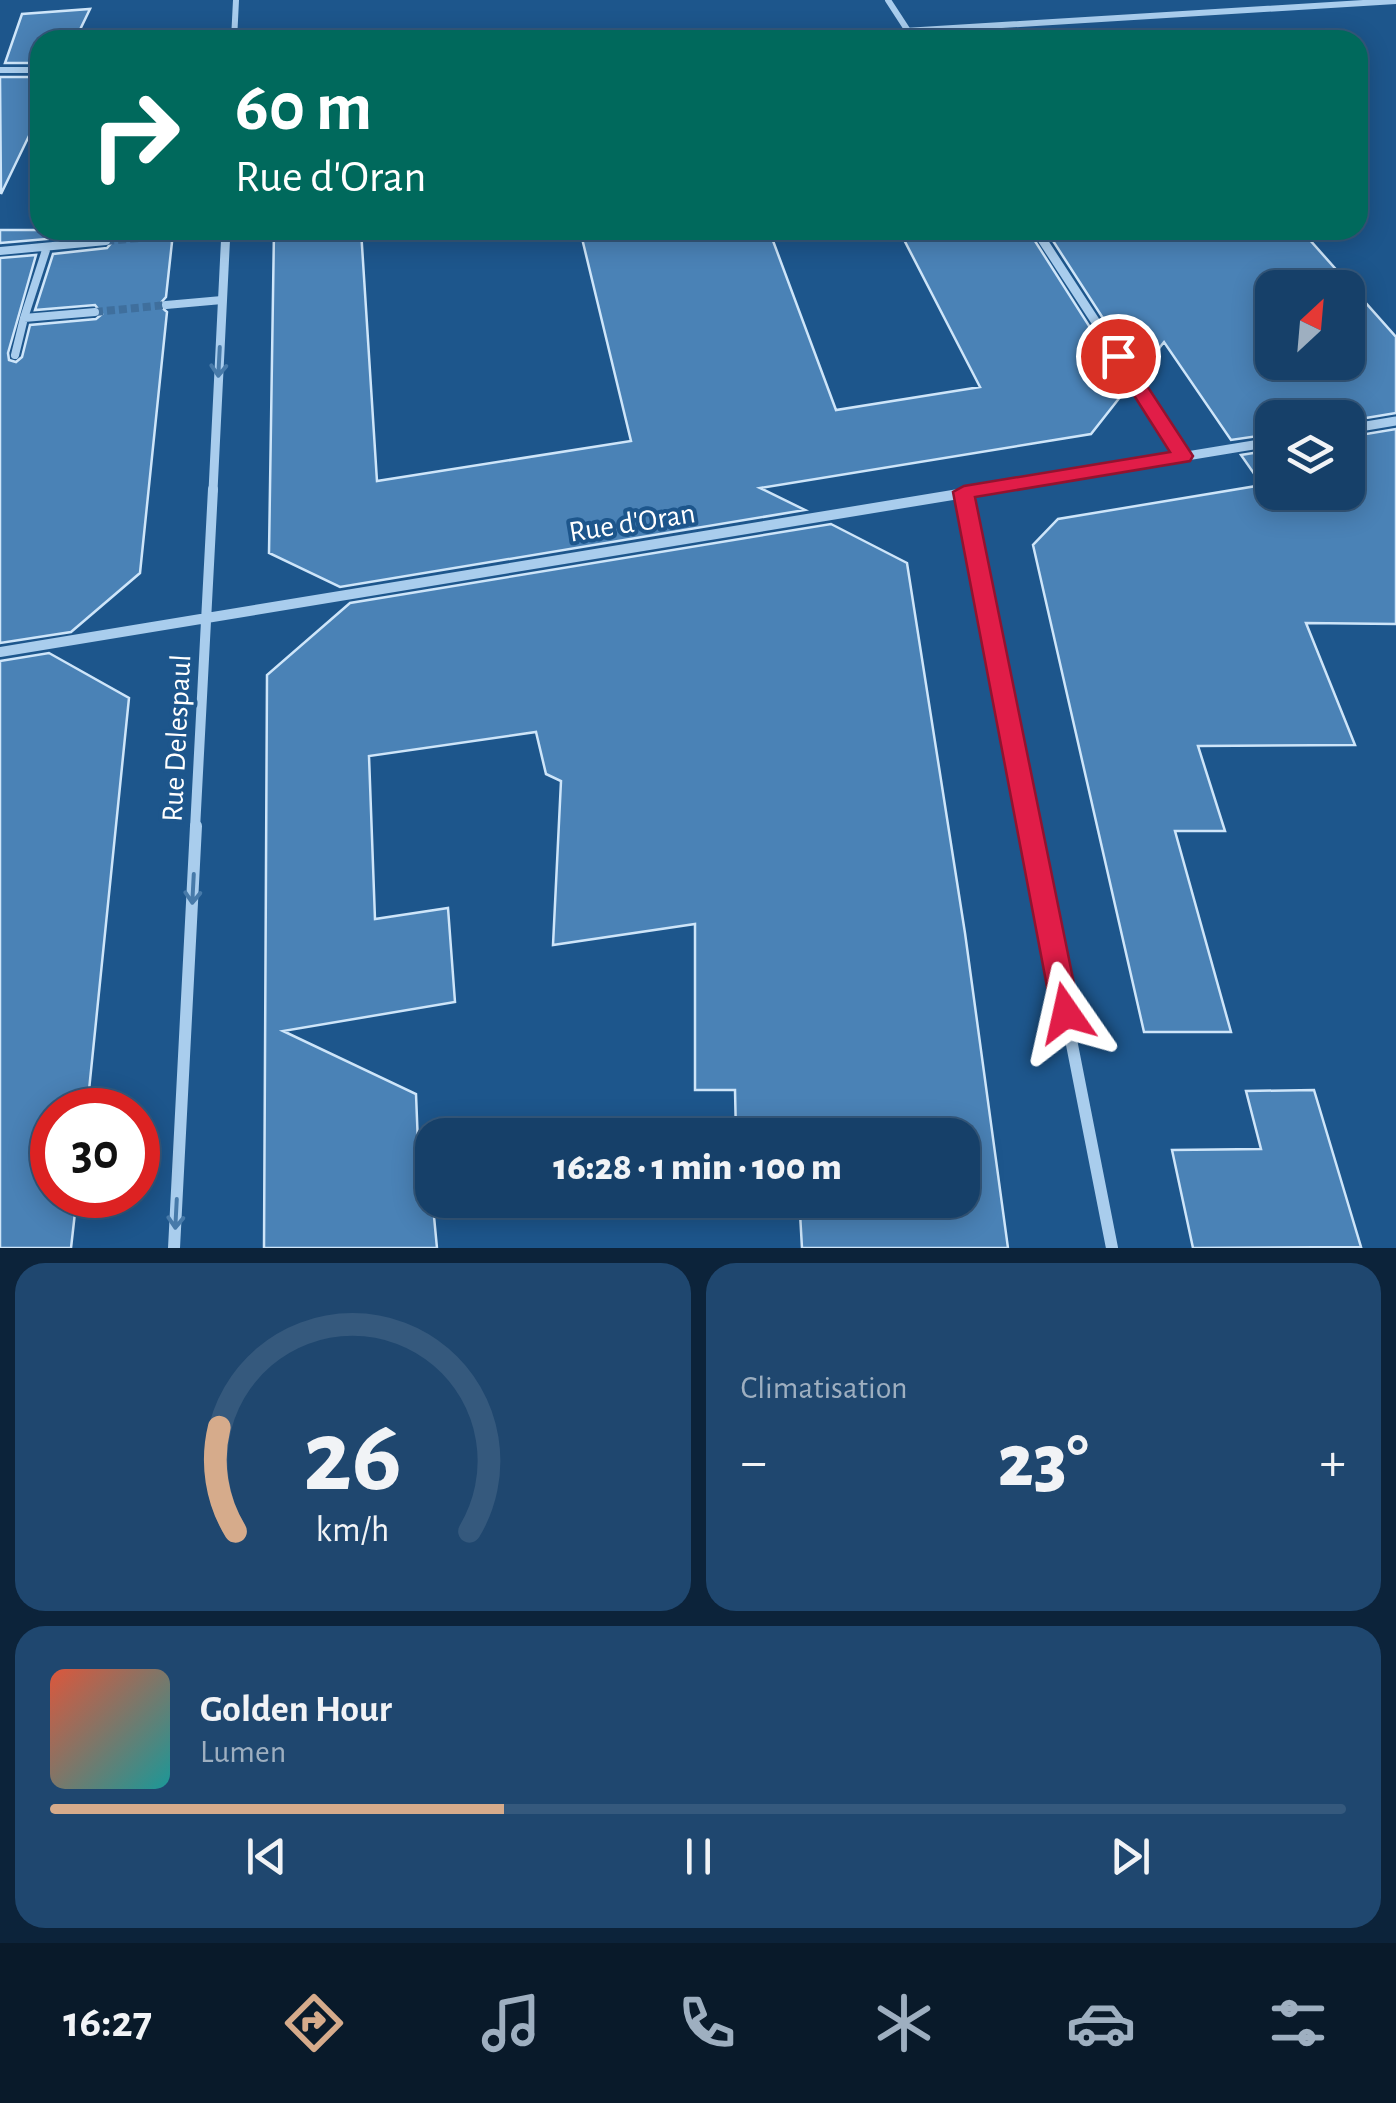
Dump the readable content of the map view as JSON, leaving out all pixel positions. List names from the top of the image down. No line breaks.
{"streets":{"street":["Rue d'Oran","Rue Delespaul"]},"crossings":[["Rue d'Oran","Rue Delespaul"]],"one_way":["Rue Delespaul"],"north":"top right","page":{"turn":["60 m","Rue d'Oran"],"limit":"30","trip":"16:28 · 1 min · 100 m","tile":"Climatisation","heat":["−","23°","+"],"song":["Golden Hour","Lumen"],"tabs":"16:27","gauge":["26","km/h"]}}
